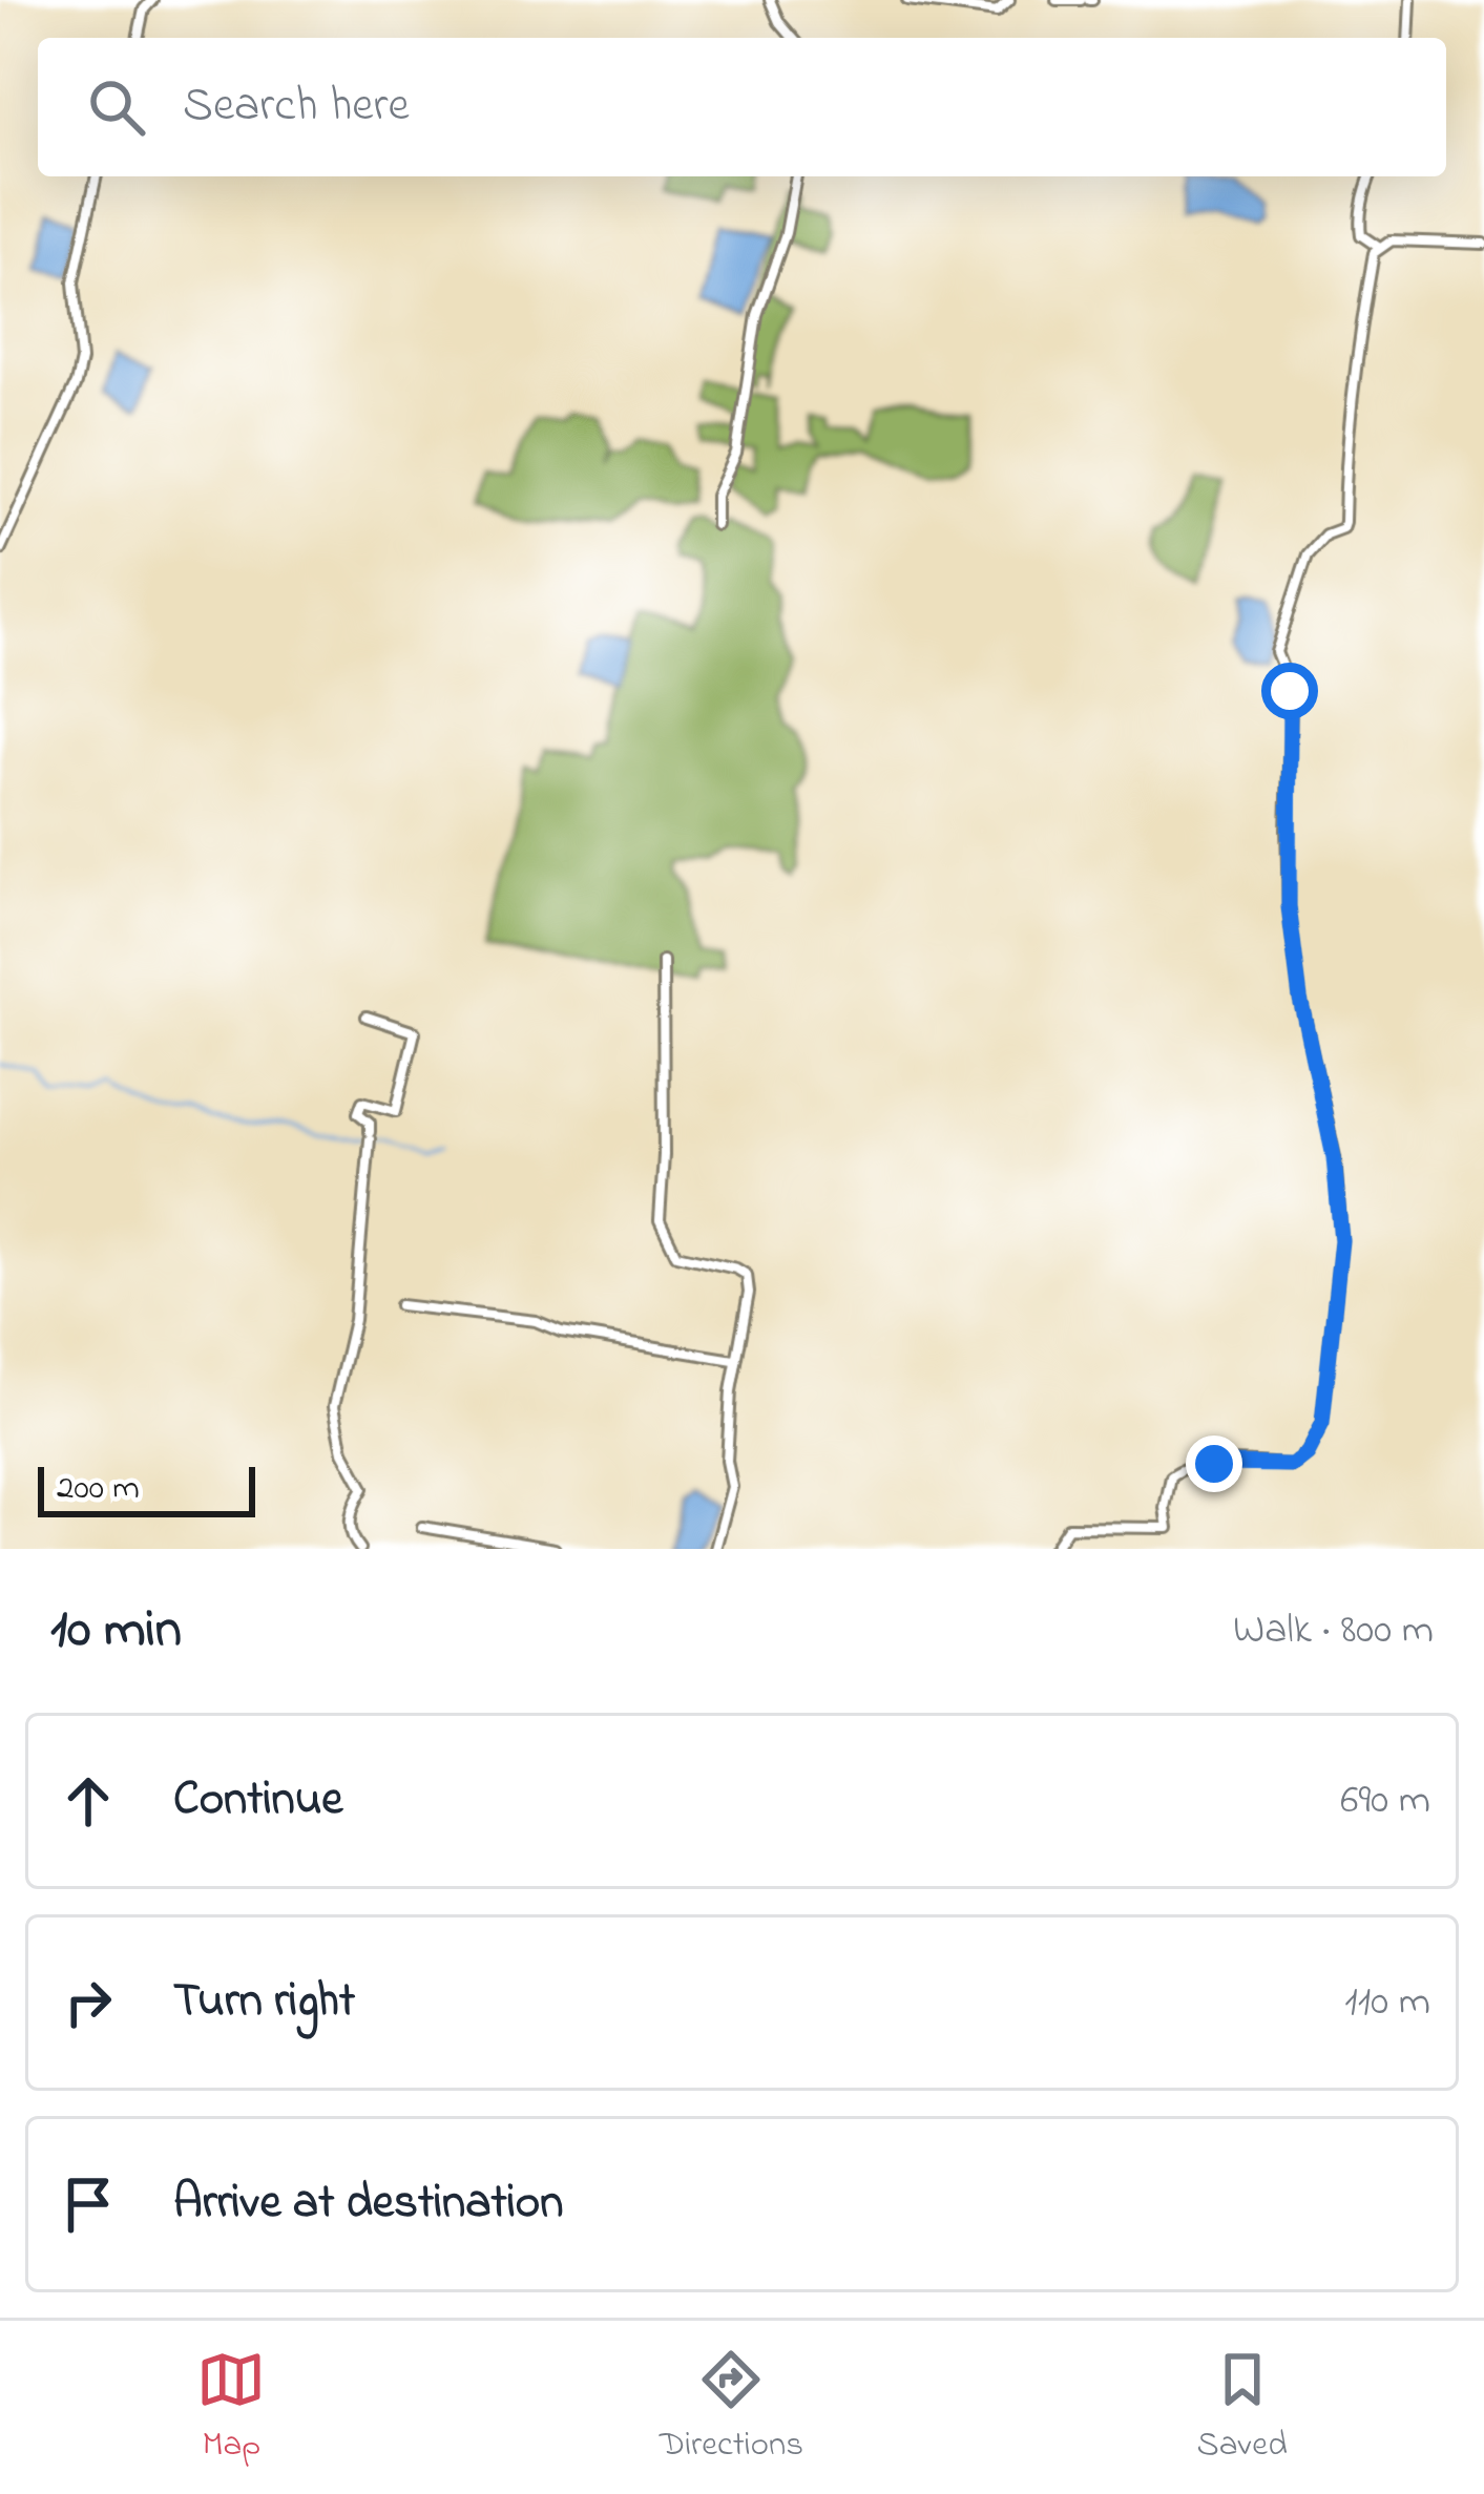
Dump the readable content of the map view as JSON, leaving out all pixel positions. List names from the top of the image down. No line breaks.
{"scale_bar":"200 m","page":{"search":"Search here","scale":"200 m","heading":["10 min","Walk · 800 m"],"list":[["Continue","690 m"],["Turn right","110 m"],"Arrive at destination"],"nav":["Map","Directions","Saved"]}}
